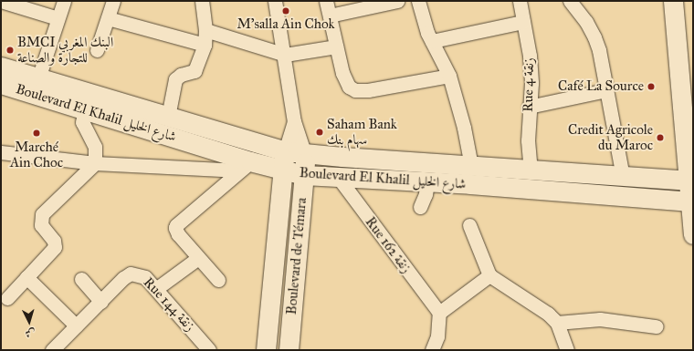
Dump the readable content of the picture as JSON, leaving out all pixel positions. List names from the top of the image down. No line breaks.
{"streets":{"street":["Rue 4 زنقة","Boulevard El Khalil شارع الخليل","Rue 162 زنقة","Boulevard de Témara","Rue 144 زنقة"]},"crossings":[["Rue 4 زنقة","Boulevard El Khalil شارع الخليل"],["Boulevard El Khalil شارع الخليل","Rue 162 زنقة"],["Boulevard El Khalil شارع الخليل","Boulevard de Témara"]],"places":["M'salla Ain Chok","BMCI البنك المغربي للتجارة والصناعة","Café La Source","Saham Bank سهام بنك","Marché Ain Choc","Credit Agricole du Maroc"],"north":"bottom"}
